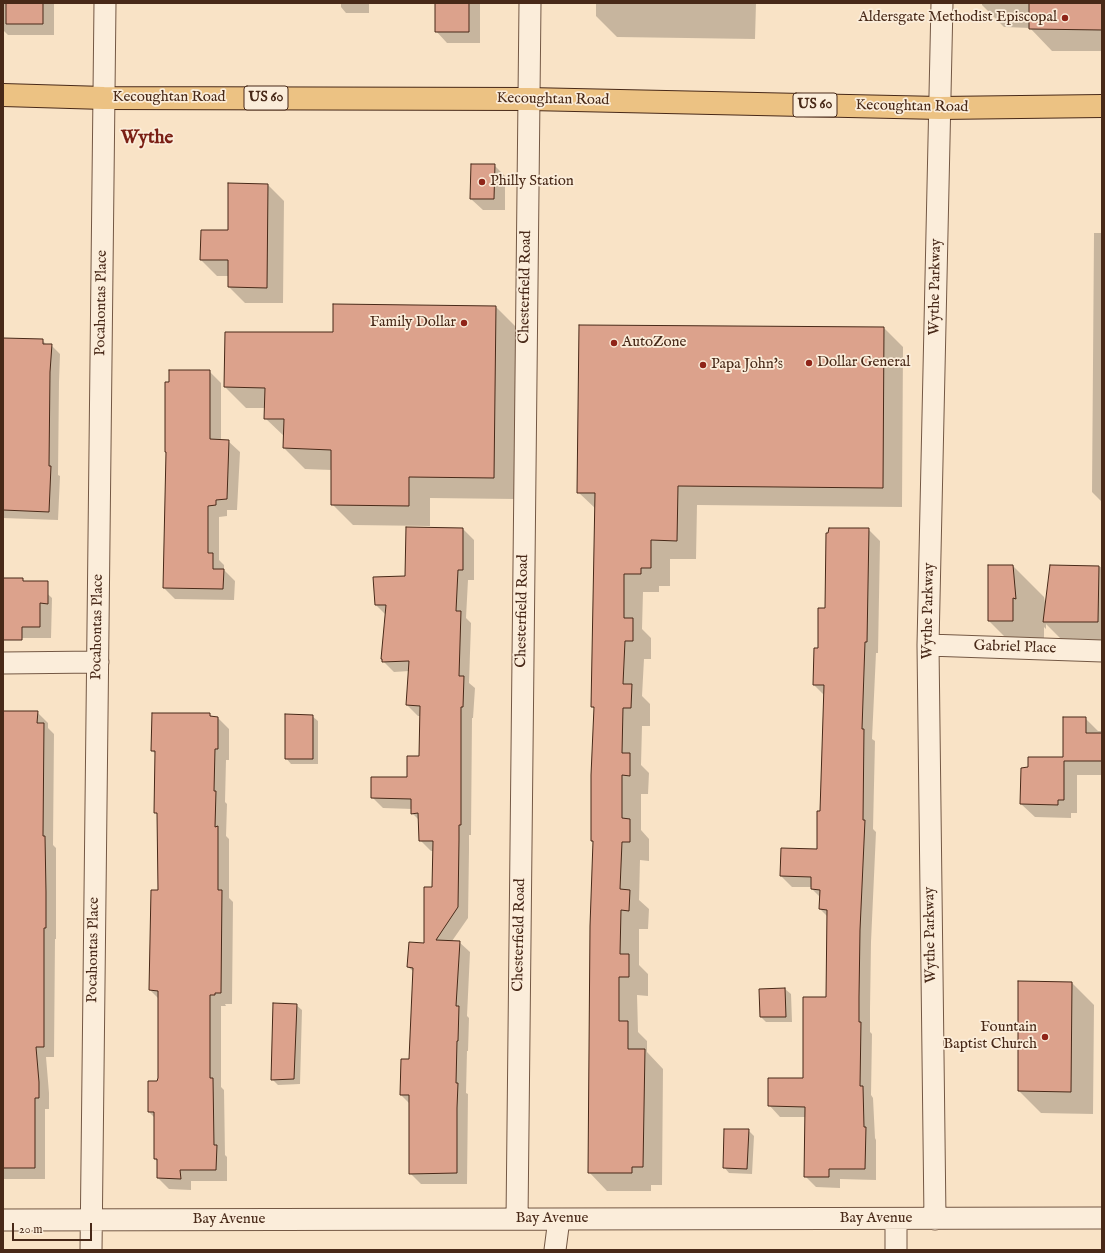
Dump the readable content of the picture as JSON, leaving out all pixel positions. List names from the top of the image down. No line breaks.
{"streets":{"main road":["Kecoughtan Road","US 60"],"street":["Chesterfield Road","Wythe Parkway","Pocahontas Place","Gabriel Place","Bay Avenue"]},"crossings":[["Kecoughtan Road","Chesterfield Road"],["Kecoughtan Road","Wythe Parkway"],["Kecoughtan Road","Pocahontas Place"],["Chesterfield Road","Bay Avenue"],["Wythe Parkway","Gabriel Place"],["Wythe Parkway","Bay Avenue"],["Pocahontas Place","Bay Avenue"]],"districts":["Wythe"],"places":["Aldersgate Methodist Episcopal","Philly Station","Family Dollar","AutoZone","Dollar General","Papa John's","Fountain Baptist Church"],"scale_bar":"20 m"}
